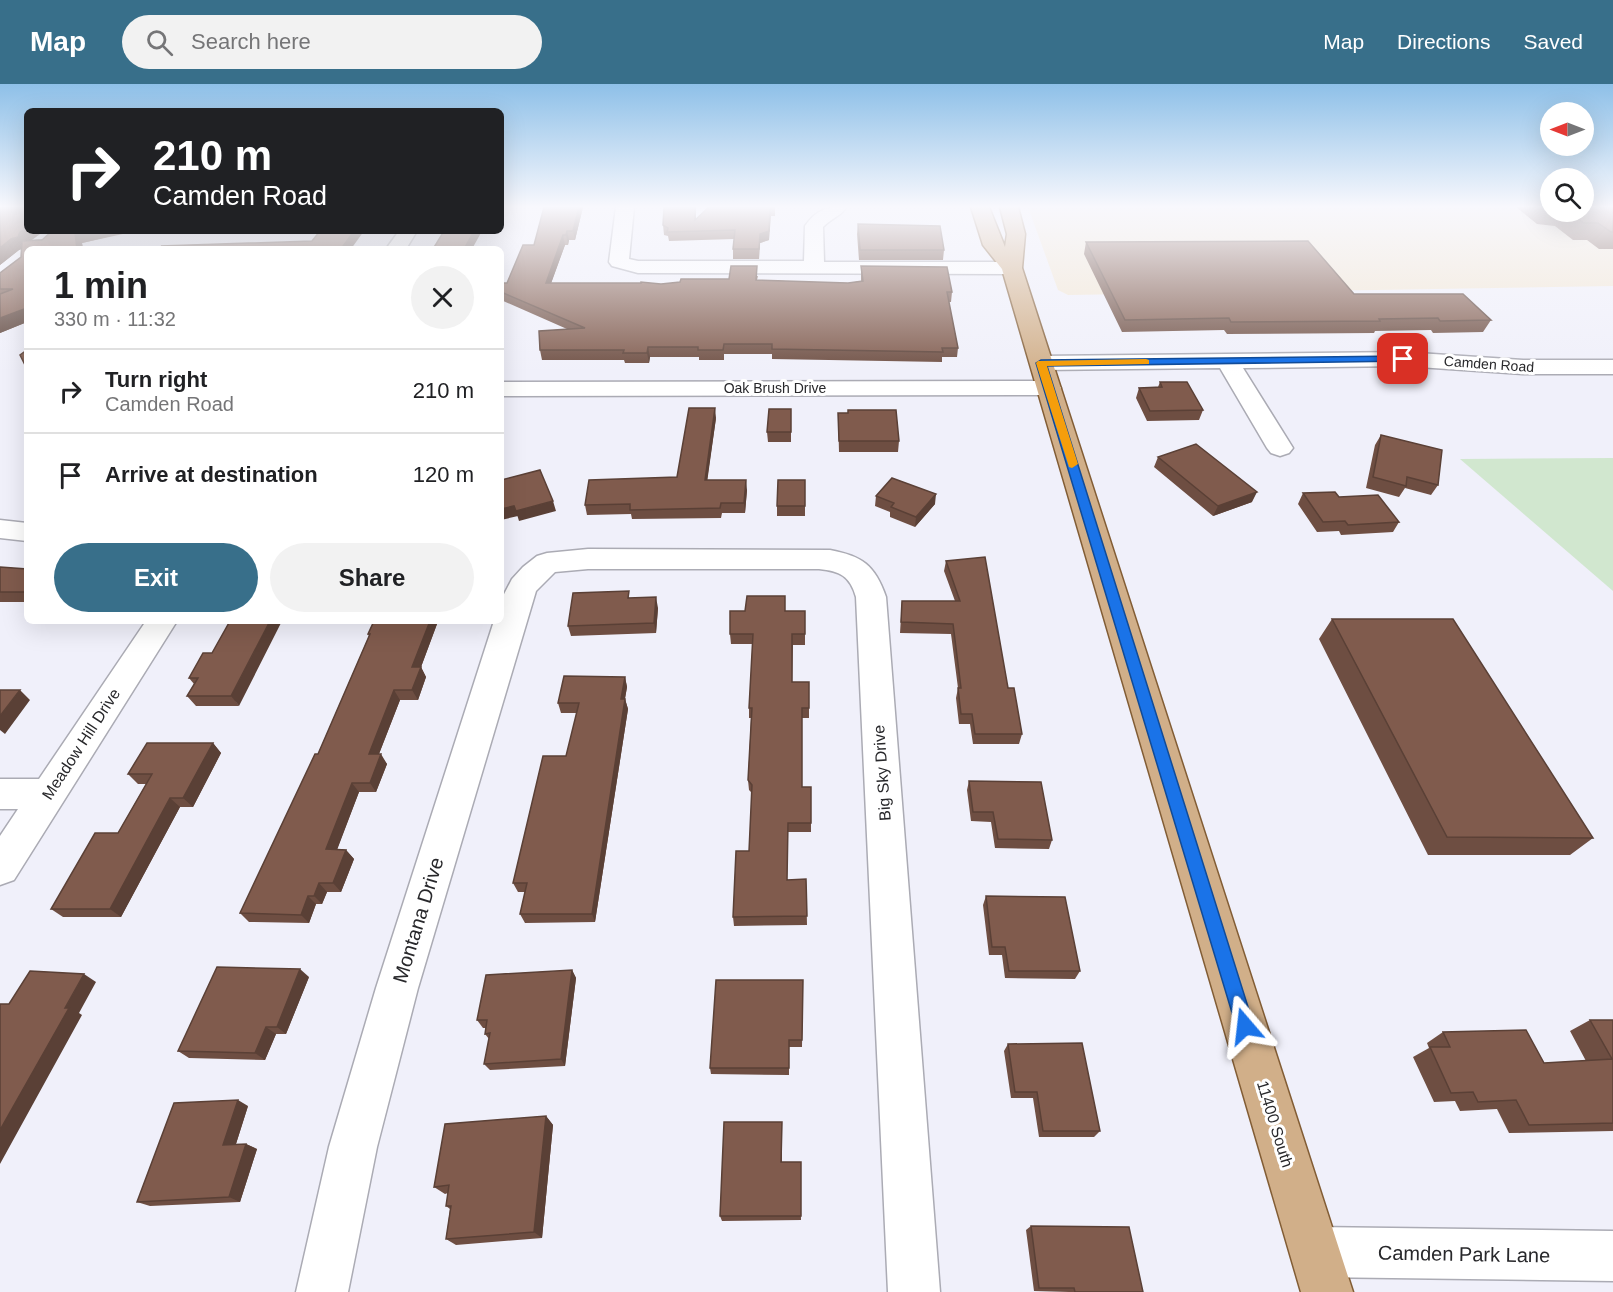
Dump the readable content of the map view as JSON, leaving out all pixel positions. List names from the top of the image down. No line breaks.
{"streets":{"main road":["11400 South"],"street":["Camden Road","Oak Brush Drive","Meadow Hill Drive","Big Sky Drive","Montana Drive","Camden Park Lane"]},"crossings":[["Camden Road","Oak Brush Drive"],["Camden Road","11400 South"],["Oak Brush Drive","11400 South"],["Big Sky Drive","Montana Drive"],["11400 South","Camden Park Lane"]],"north":"left","page":{"header":"Map","search":"Search here","nav":["Map","Directions","Saved"],"turn":["210 m","Camden Road"],"heading":["1 min","330 m · 11:32"],"list":[{"name":"Turn right","note":"Camden Road","value":"210 m"},{"name":"Arrive at destination","value":"120 m"}],"buttons":["Exit","Share"]}}
